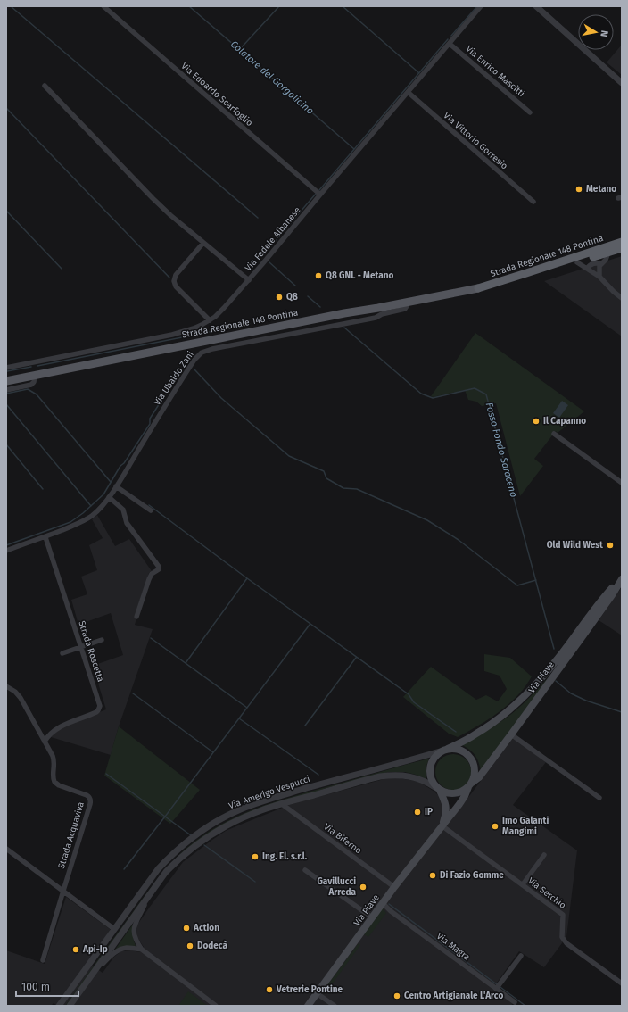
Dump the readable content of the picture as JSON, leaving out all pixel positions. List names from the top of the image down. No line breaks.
{"streets":{"highway":["Strada Regionale 148 Pontina"],"main road":["Via Piave"],"street":["Via Enrico Mascitti","Via Edoardo Scarfoglio","Via Vittorio Gorresio","Via Fedele Albanese","Via Ubaldo Zani","Strada Roscetta","Via Amerigo Vespucci","Strada Acquaviva","Via Biferno","Via Serchio","Via Magra"]},"crossings":[["Via Enrico Mascitti","Via Fedele Albanese"],["Via Edoardo Scarfoglio","Via Fedele Albanese"],["Via Vittorio Gorresio","Via Fedele Albanese"],["Strada Regionale 148 Pontina","Via Ubaldo Zani"],["Via Ubaldo Zani","Strada Roscetta"],["Strada Roscetta","Strada Acquaviva"],["Via Piave","Via Amerigo Vespucci"],["Via Piave","Via Biferno"],["Via Piave","Via Serchio"],["Via Piave","Via Magra"],["Via Amerigo Vespucci","Via Biferno"]],"water":["Colatore del Gorgolicino","Fosso Fondo Saraceno"],"places":["Metano","Q8 GNL - Metano","Q8","Il Capanno","Old Wild West","IP","Imo Galanti Mangimi","Ing. El. s.r.l.","Di Fazio Gomme","Gavillucci Arreda","Action","Dodecà","Api-Ip","Vetrerie Pontine","Centro Artigianale L'Arco"],"scale_bar":"100 m","north":"right"}
